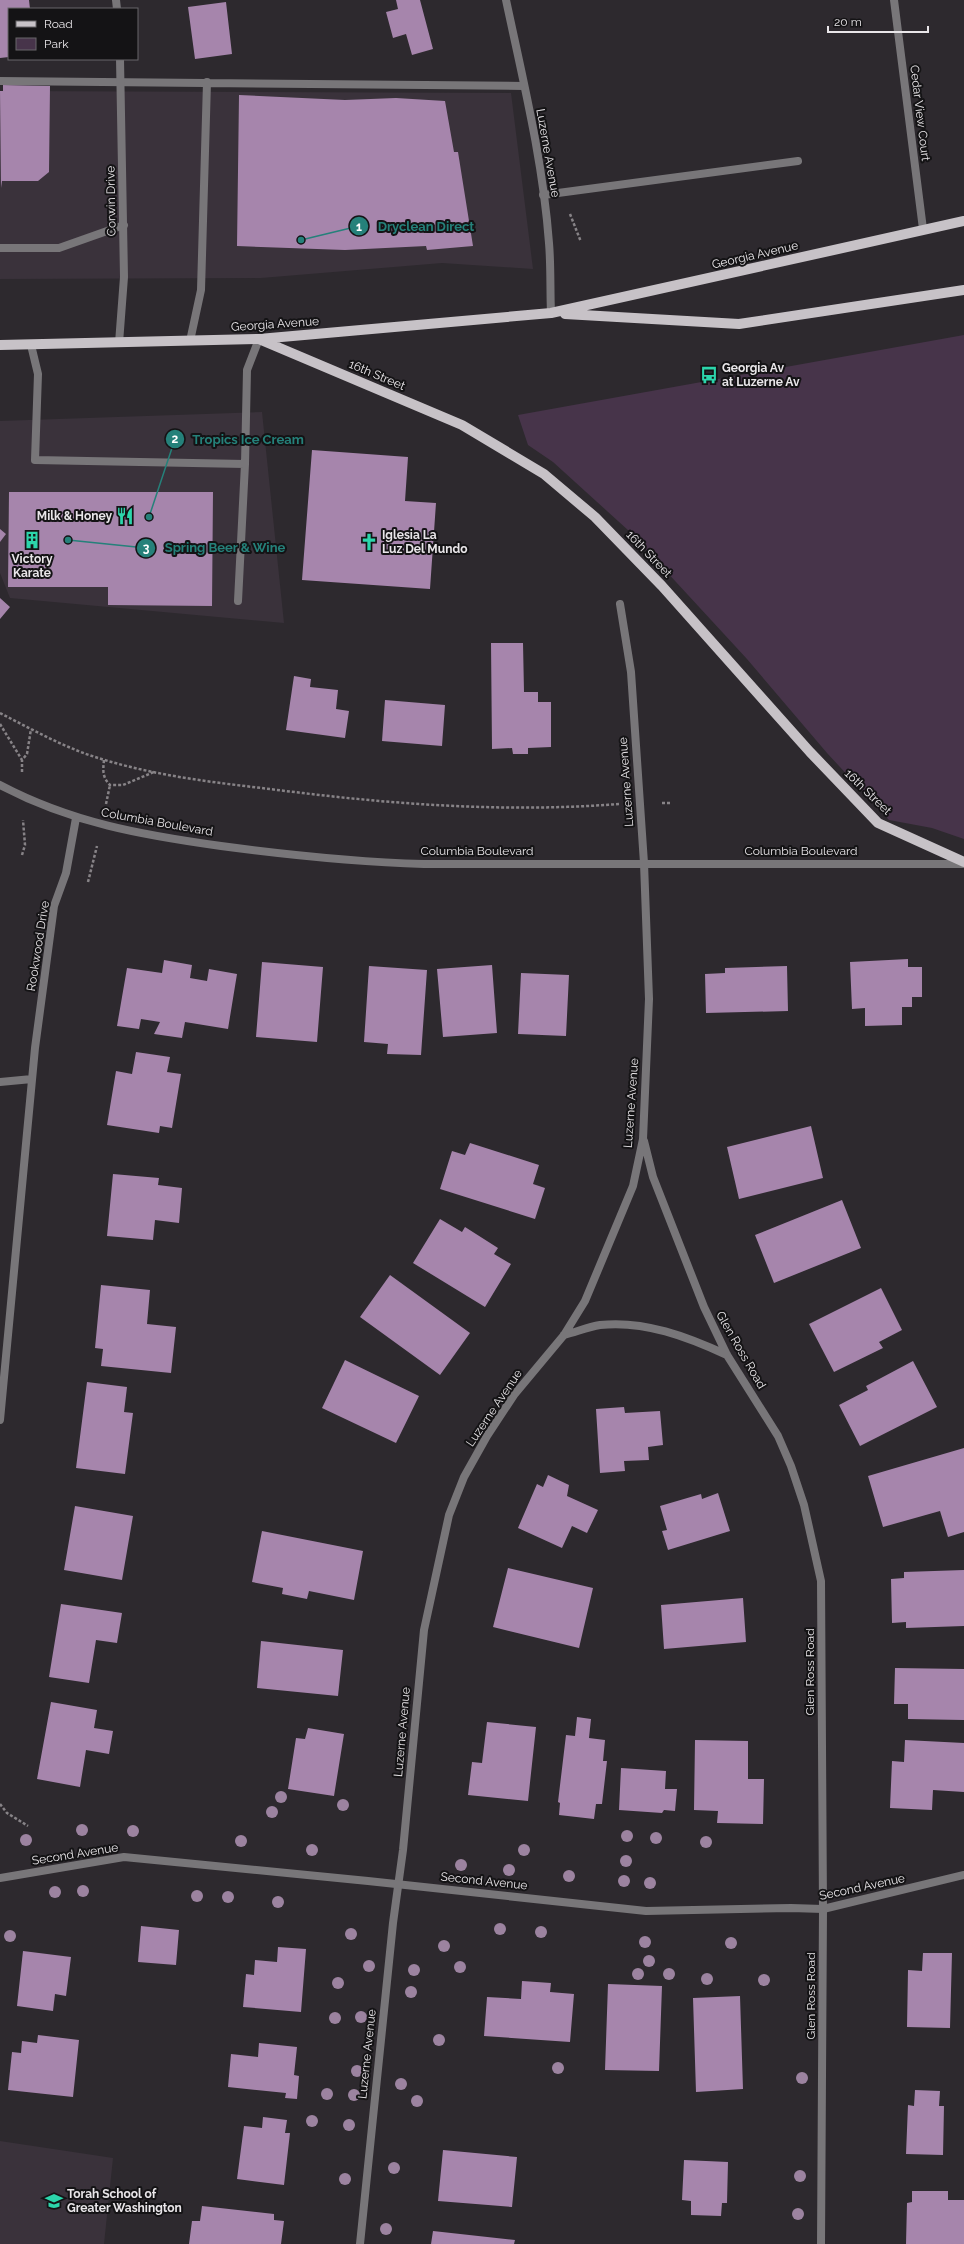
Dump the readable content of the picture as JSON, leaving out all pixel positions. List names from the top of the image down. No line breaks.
{"streets":{"main road":["Georgia Avenue","16th Street"],"street":["Cedar View Court","Luzerne Avenue","Corwin Drive","Columbia Boulevard","Rookwood Drive","Glen Ross Road","Second Avenue"]},"crossings":[["Cedar View Court","Georgia Avenue"],["Luzerne Avenue","Georgia Avenue"],["Luzerne Avenue","Columbia Boulevard"],["Luzerne Avenue","Glen Ross Road"],["Luzerne Avenue","Second Avenue"],["Corwin Drive","Georgia Avenue"],["Georgia Avenue","16th Street"],["16th Street","Columbia Boulevard"],["Columbia Boulevard","Rookwood Drive"],["Glen Ross Road","Second Avenue"]],"places":{"other":["Dryclean Direct","Tropics Ice Cream","Spring Beer & Wine"],"bus stop":["Georgia Av at Luzerne Av"],"restaurant":["Milk & Honey"],"building":["Victory Karate"],"church":["Iglesia La Luz Del Mundo"],"school or university":["Torah School of Greater Washington"]},"legend":["Road","Park"],"scale_bar":"20 m"}
